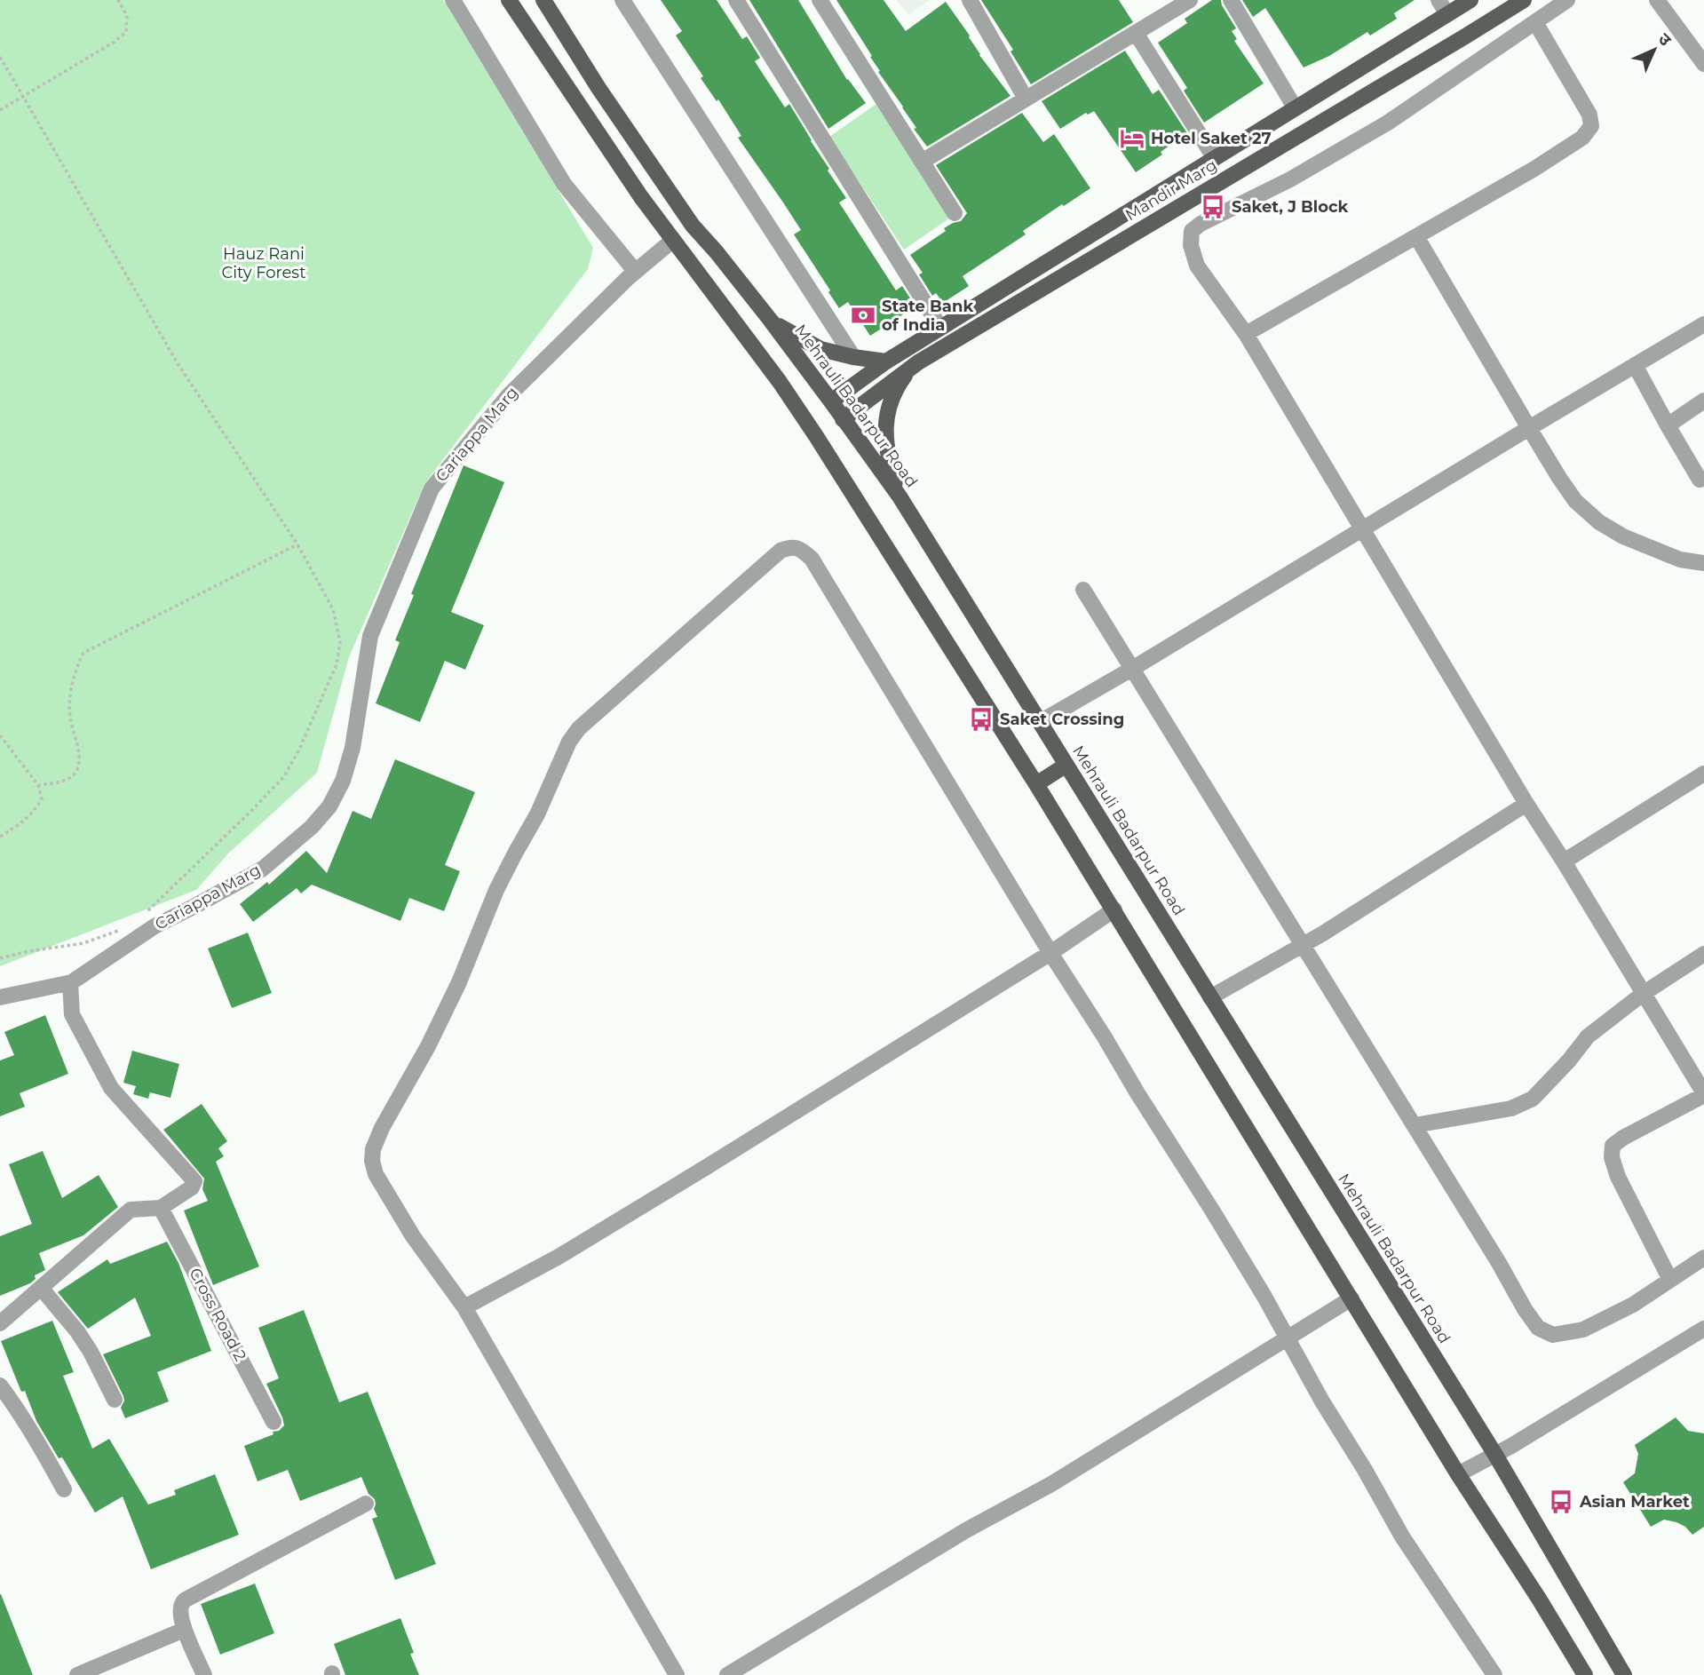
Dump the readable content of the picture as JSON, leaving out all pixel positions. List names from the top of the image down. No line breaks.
{"streets":{"main road":["Mandir Marg","Mehrauli Badarpur Road"],"street":["Cariappa Marg","Cross Road 2"]},"crossings":[["Mandir Marg","Mehrauli Badarpur Road"]],"parks":["Hauz Rani City Forest"],"places":{"hotel":["Hotel Saket 27"],"bus stop":["Saket, J Block","Saket Crossing","Asian Market"],"bank":["State Bank of India"]},"north":"top right"}
